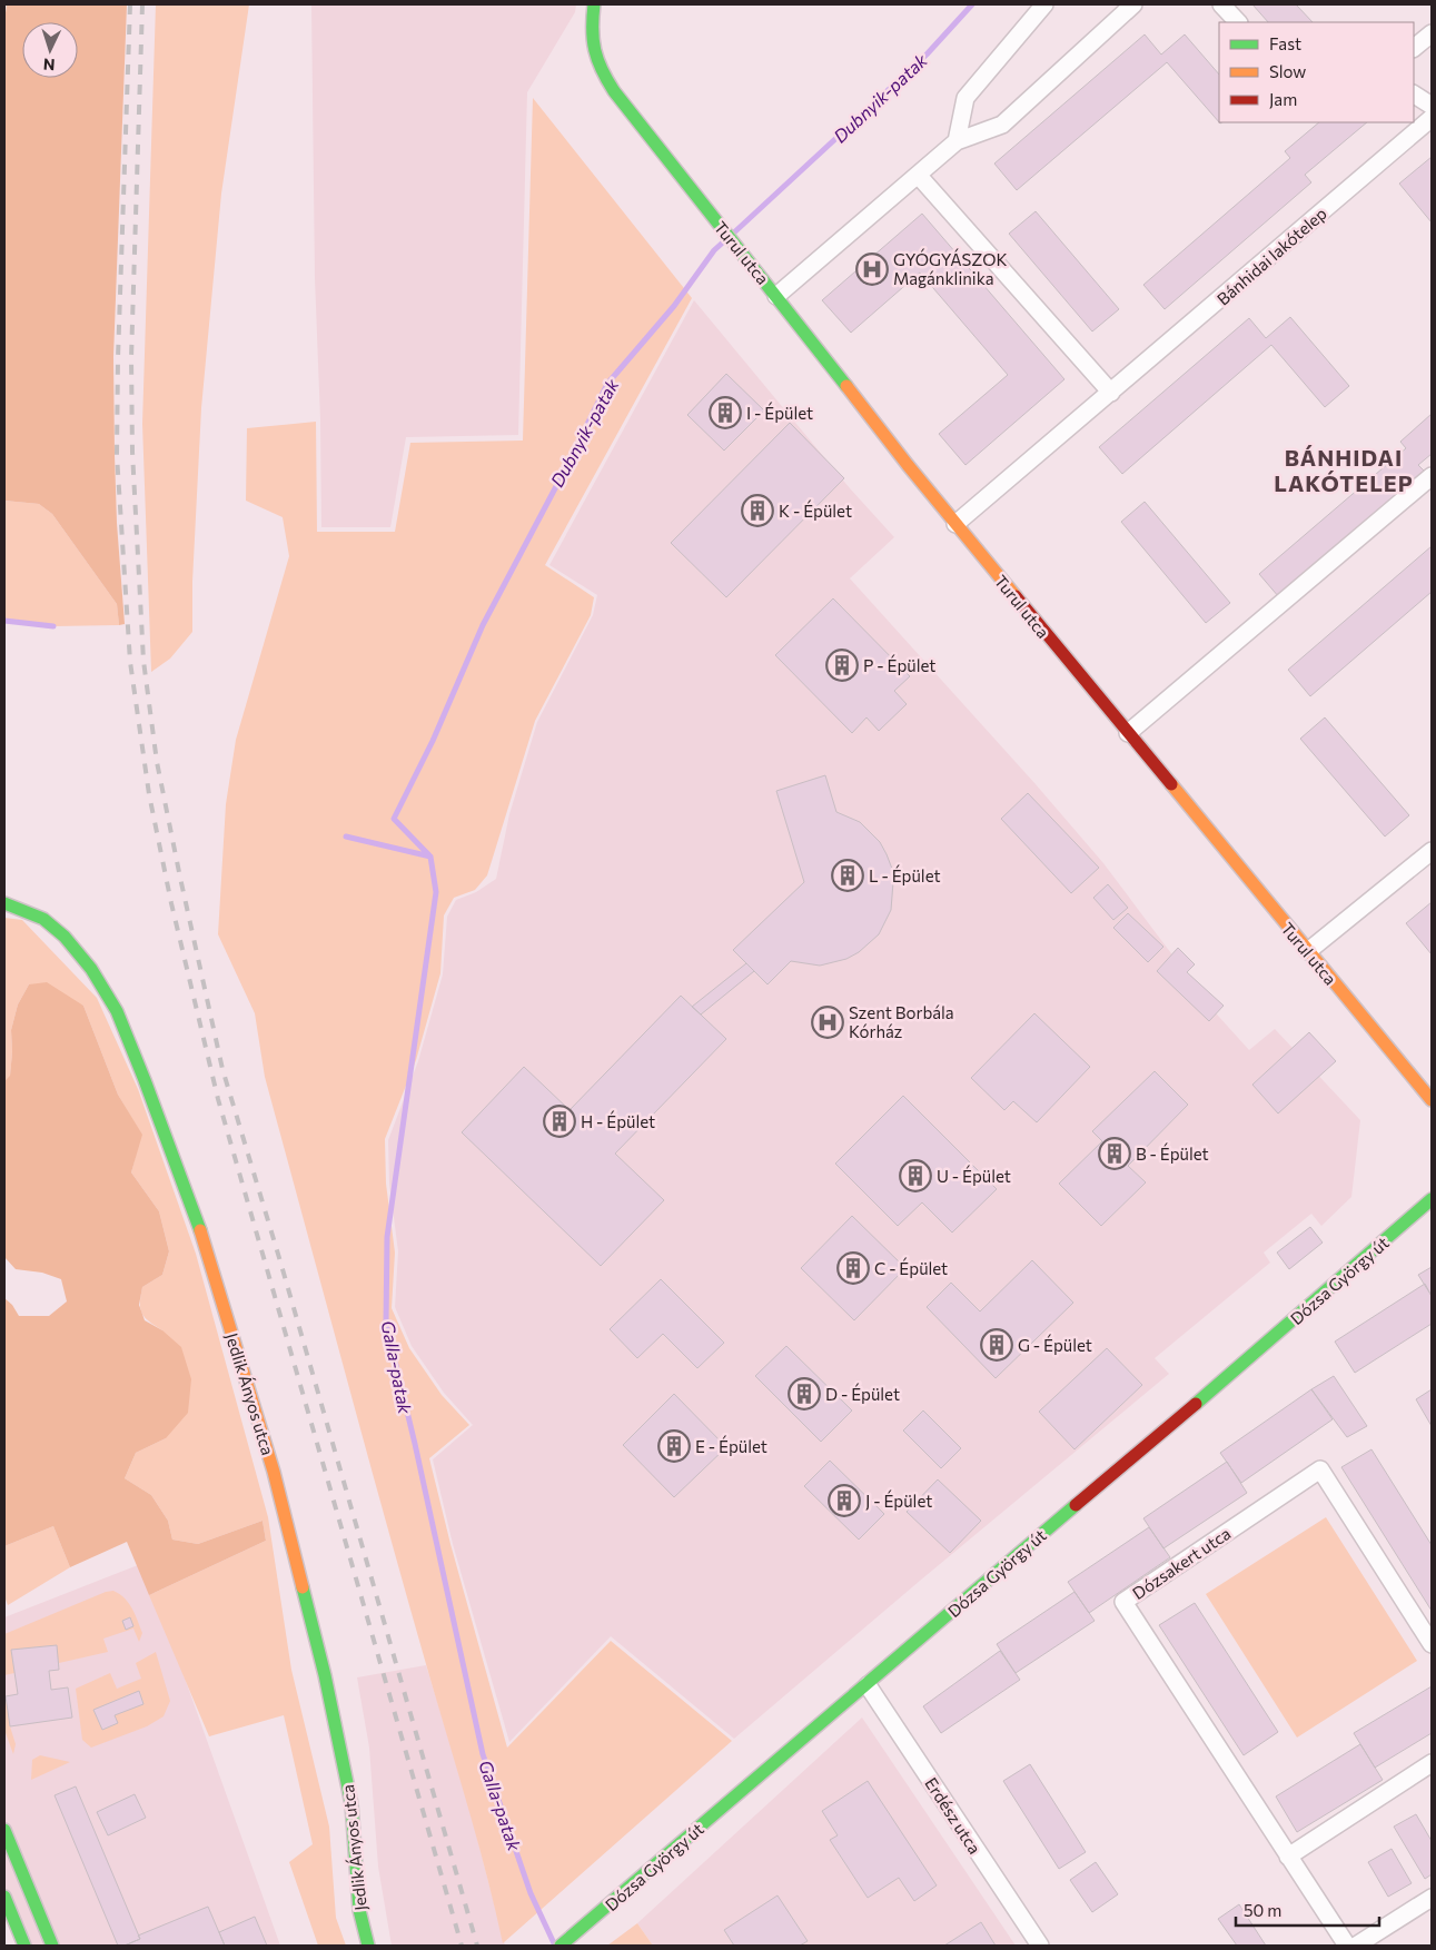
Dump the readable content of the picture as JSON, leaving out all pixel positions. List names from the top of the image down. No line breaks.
{"streets":{"street":["Turul utca","Bánhidai lakótelep","Dózsa György út","Jedlik Ányos utca","Dózsakert utca","Erdész utca"]},"crossings":[["Turul utca","Bánhidai lakótelep"],["Dózsa György út","Erdész utca"]],"districts":["BÁNHIDAI LAKÓTELEP"],"water":["Dubnyik-patak","Galla-patak"],"places":{"hospital":["GYÓGYÁSZOK Magánklinika","Szent Borbála Kórház"],"building":["I - Épület","K - Épület","P - Épület","L - Épület","H - Épület","B - Épület","U - Épület","C - Épület","G - Épület","D - Épület","E - Épület","J - Épület"]},"legend":["Fast","Slow","Jam"],"scale_bar":"50 m","north":"bottom"}
